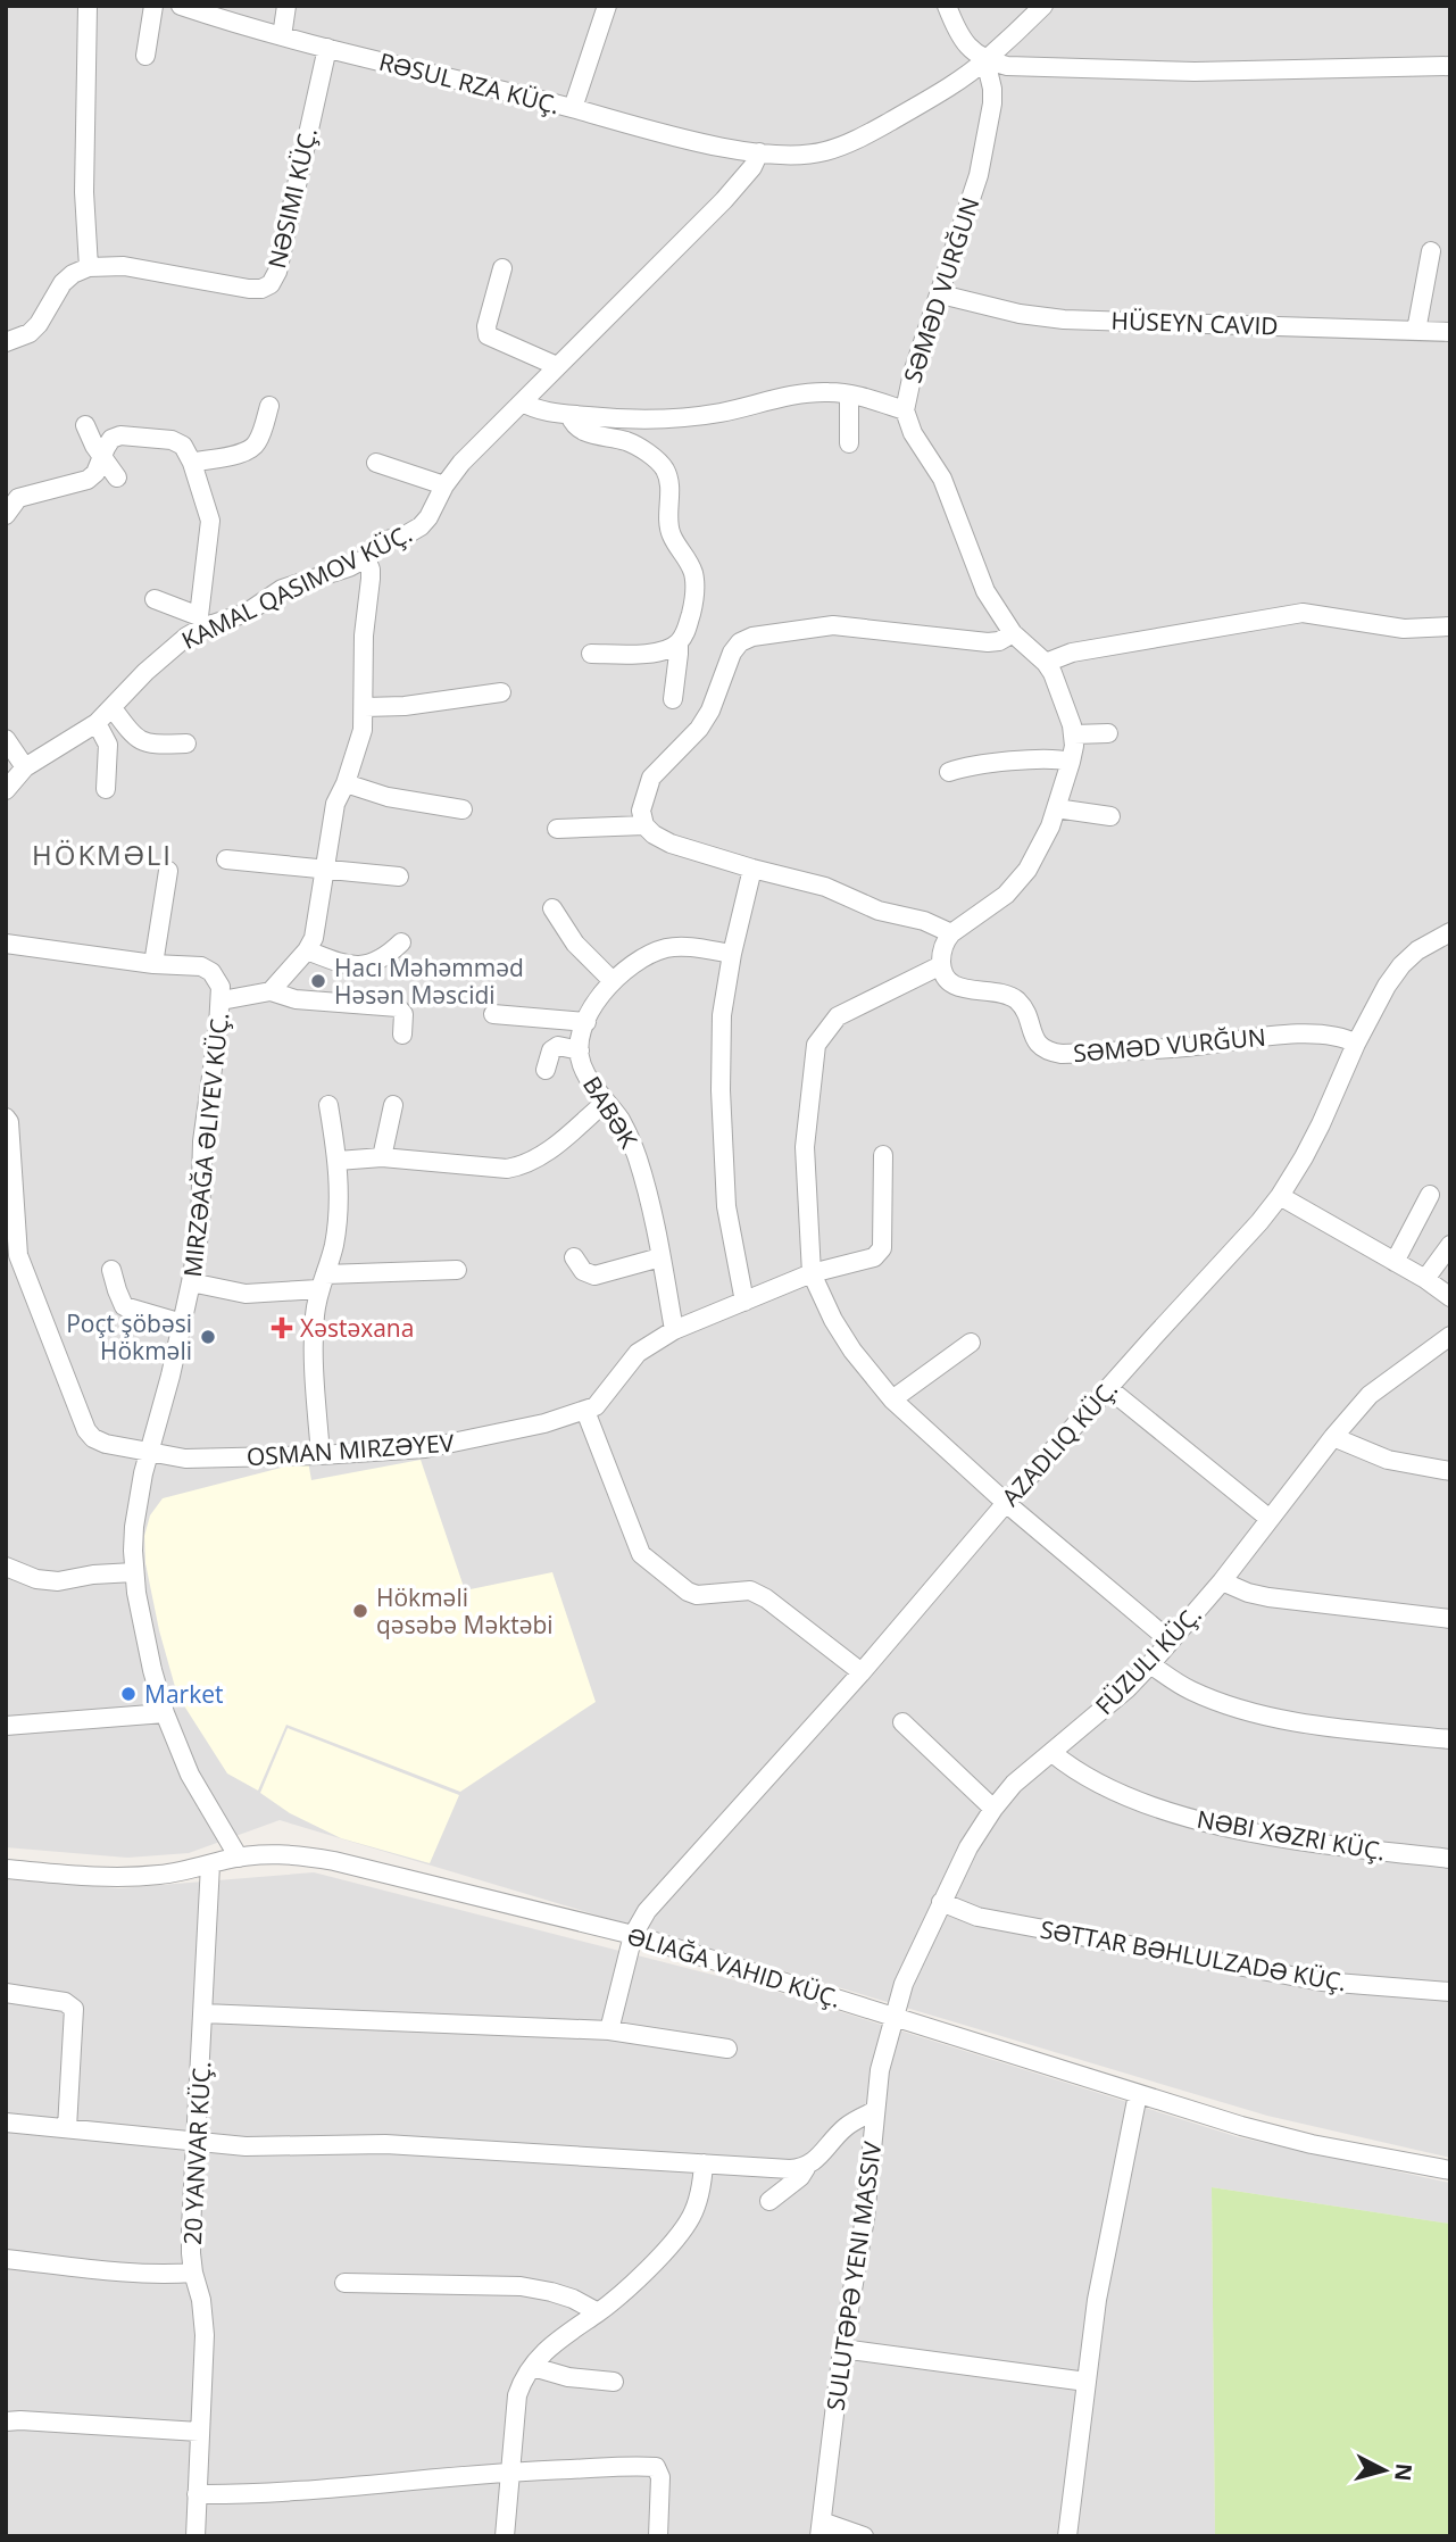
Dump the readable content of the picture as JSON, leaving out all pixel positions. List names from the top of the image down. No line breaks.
{"streets":{"street":["RƏSUL RZA KÜÇ.","NƏSIMI KÜÇ.","SƏMƏD VURĞUN","HÜSEYN CAVID","BABƏK","MIRZƏAĞA ƏLIYEV KÜÇ.","OSMAN MIRZƏYEV","FÜZULI KÜÇ.","NƏBI XƏZRI KÜÇ.","SƏTTAR BƏHLULZADƏ KÜÇ.","ƏLIAĞA VAHID KÜÇ.","20 YANVAR KÜÇ.","SULUTƏPƏ YENI MASSIV"]},"crossings":[["RƏSUL RZA KÜÇ.","NƏSIMI KÜÇ."],["SƏMƏD VURĞUN","HÜSEYN CAVID"],["BABƏK","OSMAN MIRZƏYEV"],["MIRZƏAĞA ƏLIYEV KÜÇ.","OSMAN MIRZƏYEV"],["MIRZƏAĞA ƏLIYEV KÜÇ.","ƏLIAĞA VAHID KÜÇ."],["FÜZULI KÜÇ.","NƏBI XƏZRI KÜÇ."],["FÜZULI KÜÇ.","SƏTTAR BƏHLULZADƏ KÜÇ."],["FÜZULI KÜÇ.","ƏLIAĞA VAHID KÜÇ."],["FÜZULI KÜÇ.","SULUTƏPƏ YENI MASSIV"],["ƏLIAĞA VAHID KÜÇ.","20 YANVAR KÜÇ."],["ƏLIAĞA VAHID KÜÇ.","SULUTƏPƏ YENI MASSIV"]],"districts":["HÖKMƏLI"],"places":{"other":["Hacı Məhəmməd Həsən Məscidi","Poçt şöbəsi Hökməli","Hökməli qəsəbə Məktəbi","Market"],"health":["Xəstəxana"]},"north":"right"}
